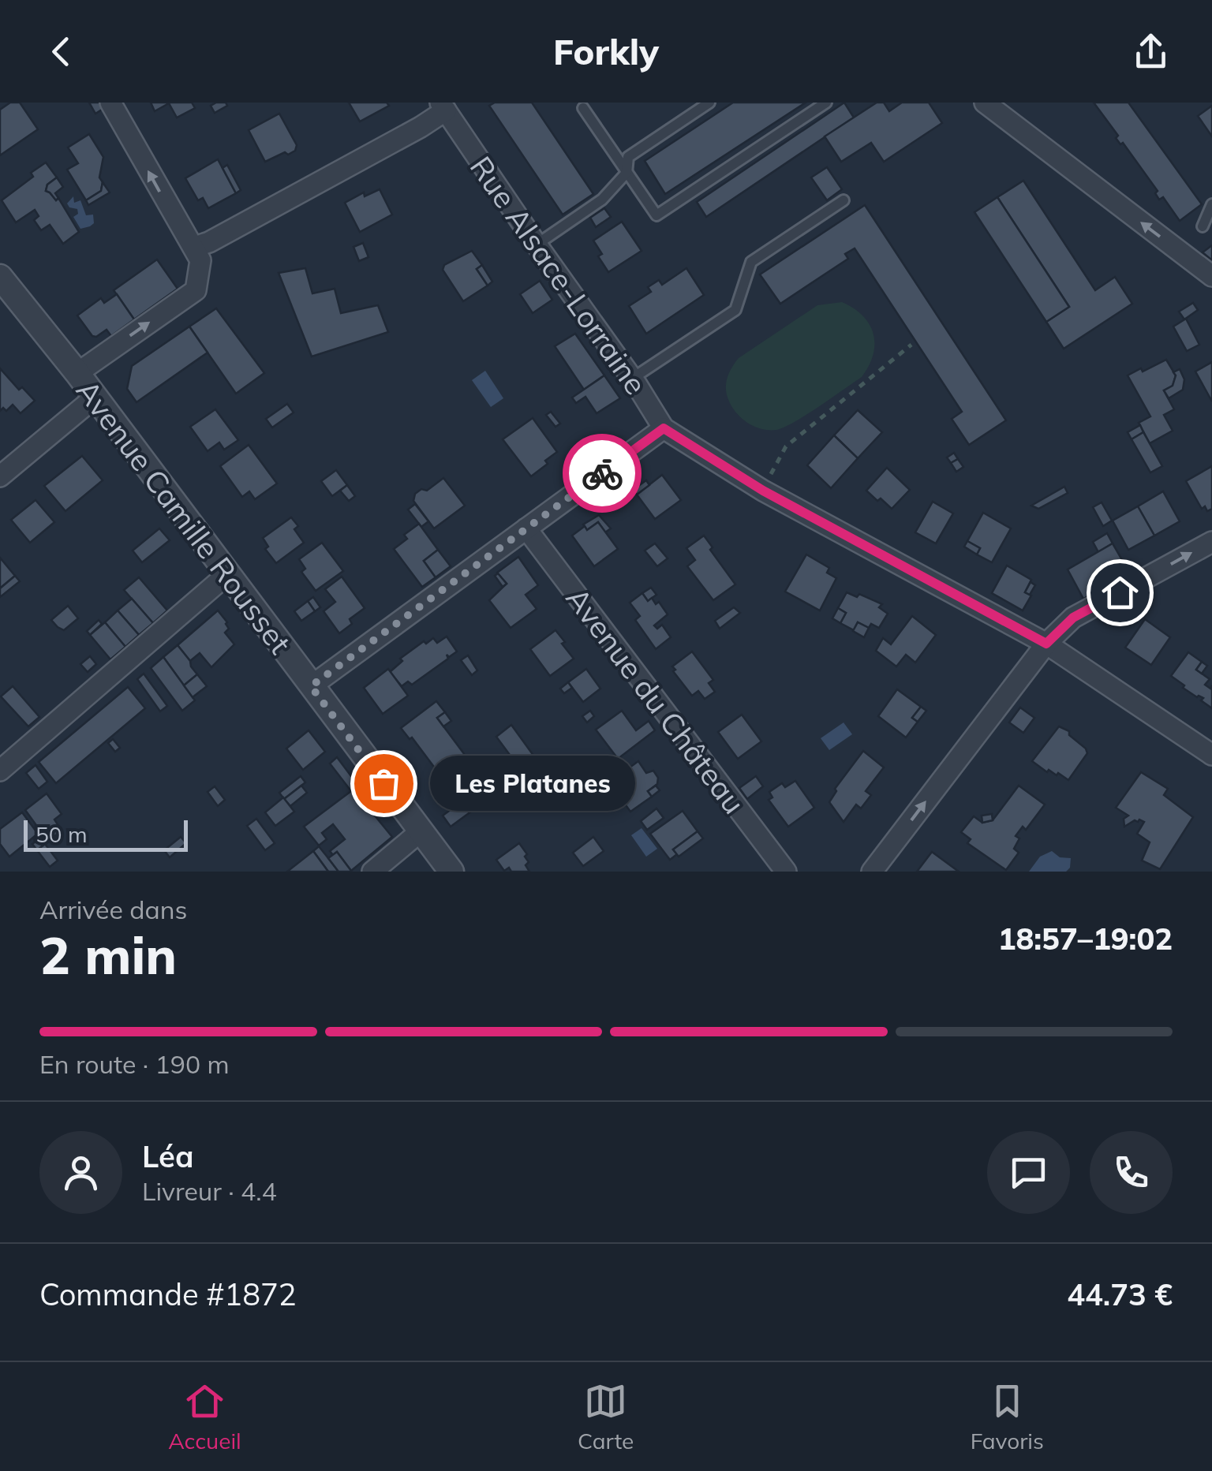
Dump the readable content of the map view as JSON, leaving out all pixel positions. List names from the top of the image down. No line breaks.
{"streets":{"street":["Rue Alsace-Lorraine","Avenue Camille Rousset","Avenue du Château"]},"places":["Les Platanes"],"scale_bar":"50 m","page":{"header":"Forkly","bubble":"Les Platanes","scale":"50 m","heading":["2 min","Arrivée dans","18:57–19:02"],"panel":["Léa","Livreur · 4.4","Commande #1872","44.73 €"],"bar":"En route · 190 m","tabs":["Accueil","Carte","Favoris"]}}
